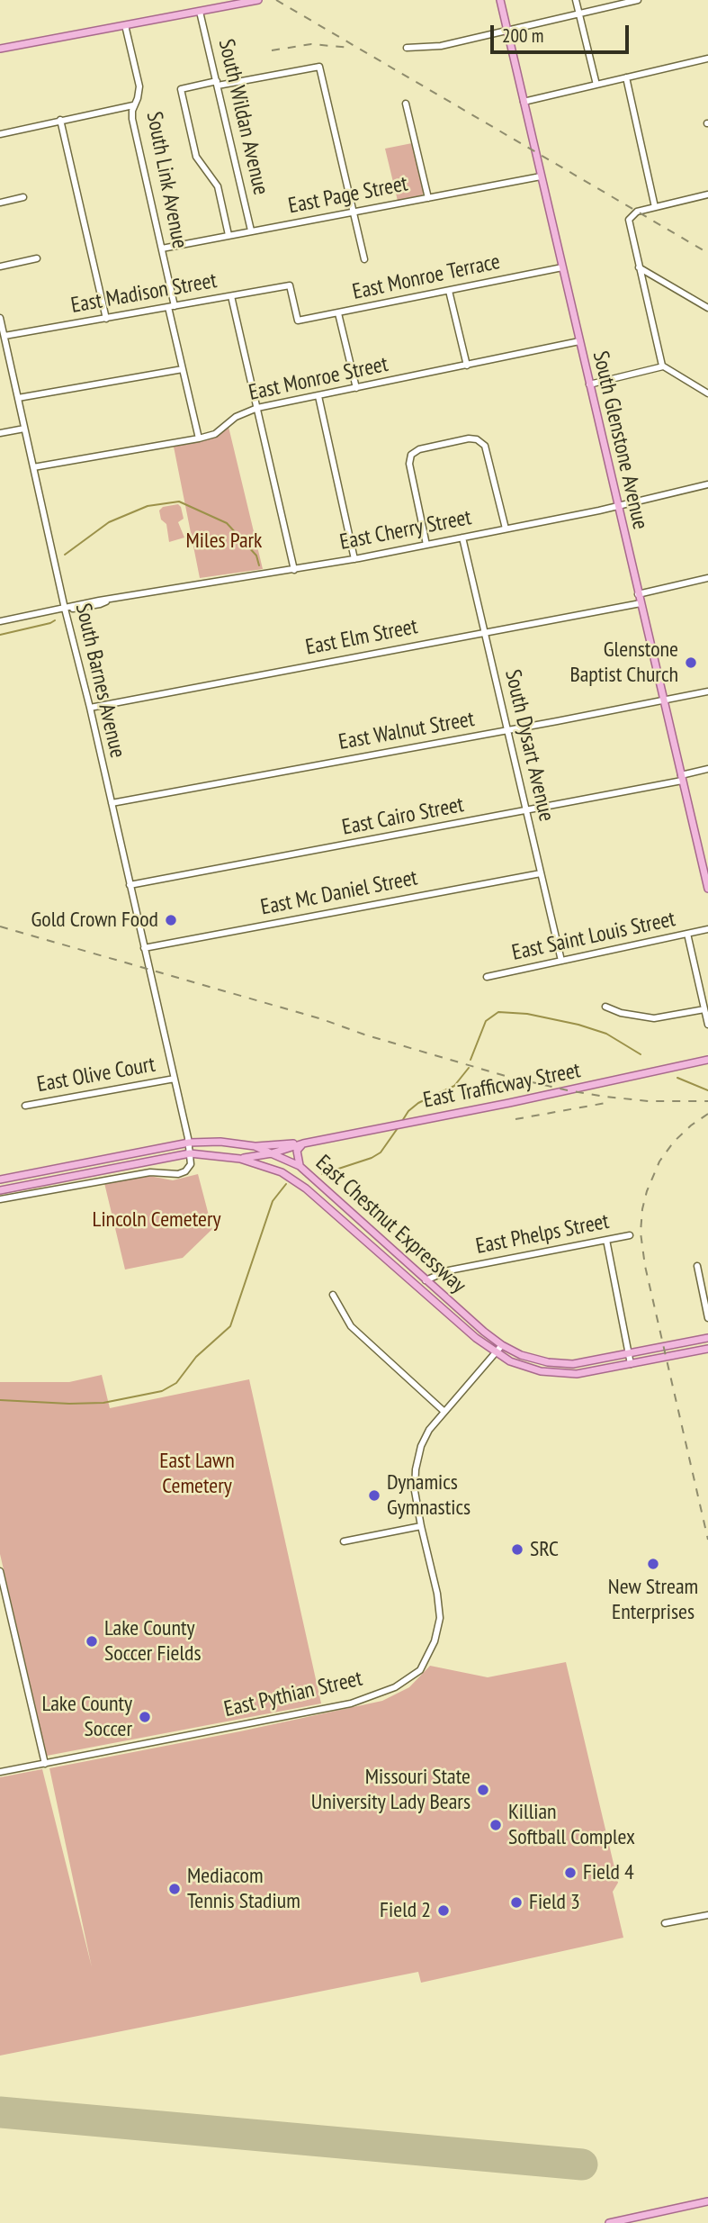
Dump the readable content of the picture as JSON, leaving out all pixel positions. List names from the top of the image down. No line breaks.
{"streets":{"main road":["South Glenstone Avenue","East Trafficway Street","East Chestnut Expressway"],"street":["South Wildan Avenue","South Link Avenue","East Page Street","East Monroe Terrace","East Madison Street","East Monroe Street","East Cherry Street","East Elm Street","South Barnes Avenue","East Walnut Street","South Dysart Avenue","East Cairo Street","East Mc Daniel Street","East Saint Louis Street","East Olive Court","East Phelps Street","East Pythian Street"]},"crossings":[["South Wildan Avenue","East Page Street"],["South Link Avenue","East Page Street"],["South Link Avenue","East Madison Street"],["South Link Avenue","East Monroe Street"],["East Page Street","South Glenstone Avenue"],["East Monroe Terrace","East Madison Street"],["East Monroe Terrace","South Glenstone Avenue"],["East Madison Street","South Barnes Avenue"],["East Monroe Street","South Glenstone Avenue"],["East Monroe Street","South Barnes Avenue"],["South Glenstone Avenue","East Cherry Street"],["South Glenstone Avenue","East Elm Street"],["South Glenstone Avenue","East Walnut Street"],["South Glenstone Avenue","East Cairo Street"],["East Cherry Street","South Barnes Avenue"],["East Cherry Street","South Dysart Avenue"],["East Elm Street","South Barnes Avenue"],["East Elm Street","South Dysart Avenue"],["South Barnes Avenue","East Walnut Street"],["South Barnes Avenue","East Cairo Street"],["South Barnes Avenue","East Mc Daniel Street"],["South Barnes Avenue","East Olive Court"],["South Barnes Avenue","East Chestnut Expressway"],["East Walnut Street","South Dysart Avenue"],["South Dysart Avenue","East Cairo Street"],["South Dysart Avenue","East Mc Daniel Street"],["South Dysart Avenue","East Saint Louis Street"],["East Trafficway Street","East Chestnut Expressway"],["East Chestnut Expressway","East Phelps Street"],["East Chestnut Expressway","East Pythian Street"]],"parks":["Miles Park","Lincoln Cemetery","East Lawn Cemetery"],"places":["Glenstone Baptist Church","Gold Crown Food","Dynamics Gymnastics","SRC","New Stream Enterprises","Lake County Soccer Fields","Lake County Soccer","Missouri State University Lady Bears","Killian Softball Complex","Field 4","Mediacom Tennis Stadium","Field 3","Field 2"],"scale_bar":"200 m"}
